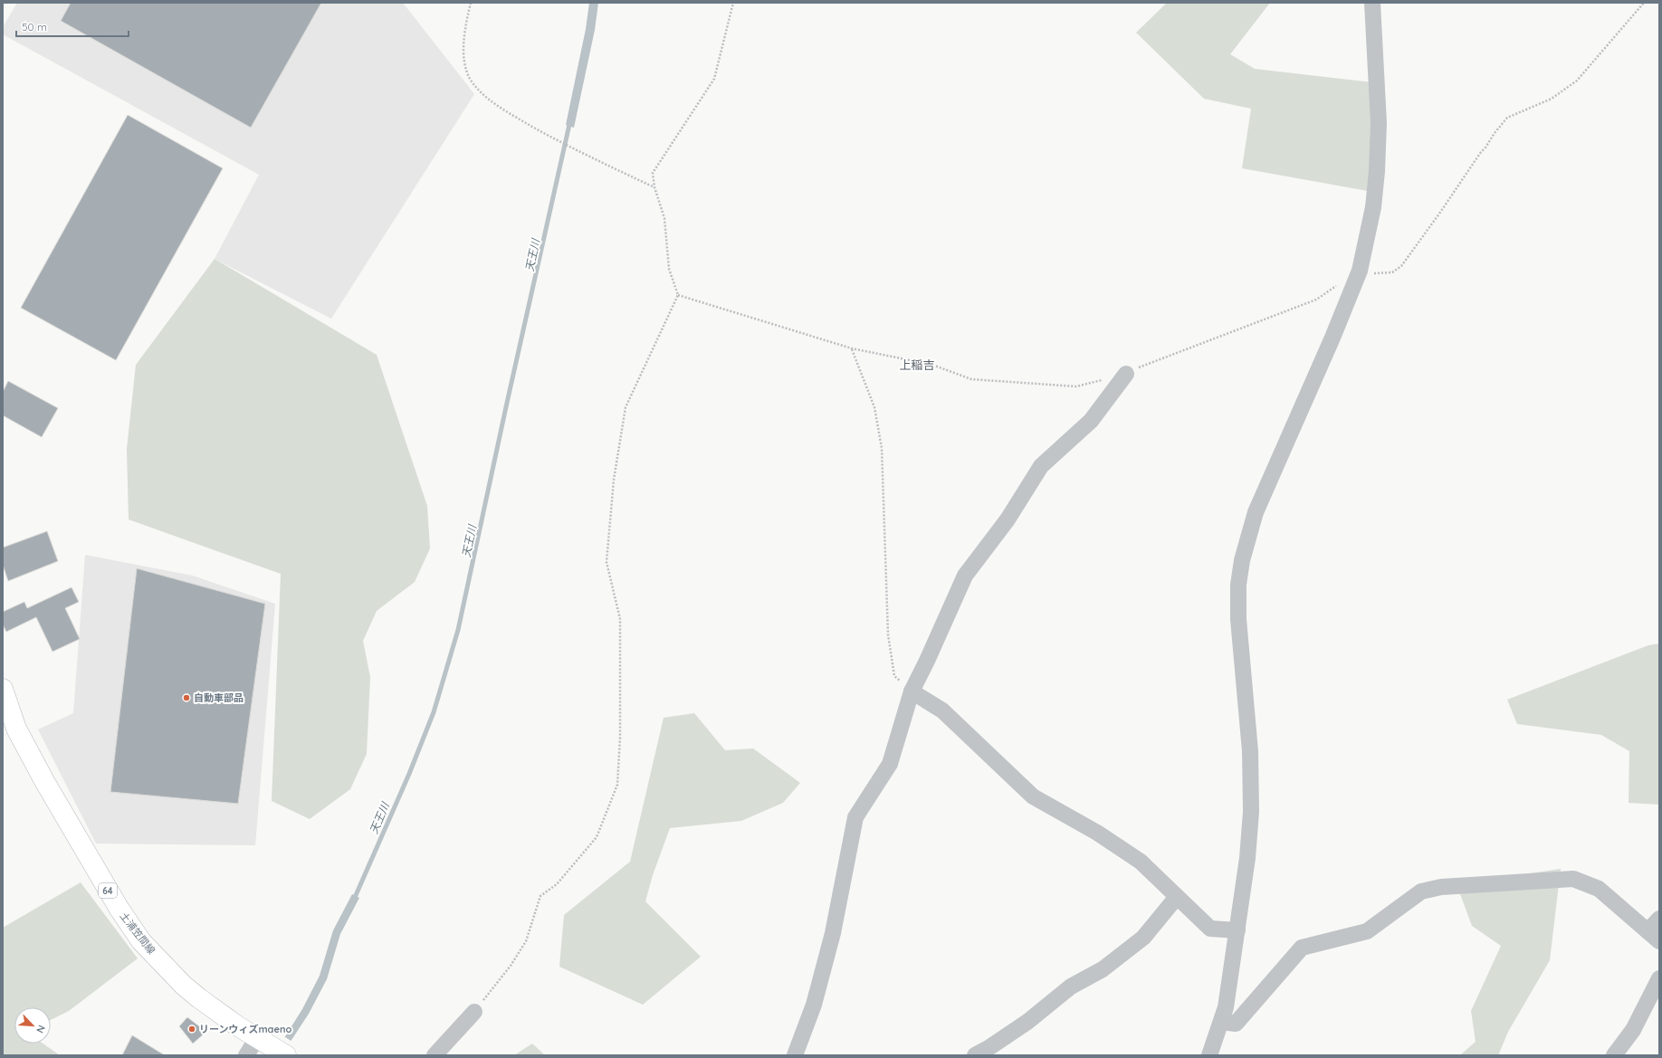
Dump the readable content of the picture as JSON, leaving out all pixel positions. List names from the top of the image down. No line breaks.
{"streets":{"main road":["64","土浦笠間線"]},"districts":["上稲吉"],"water":["天王川"],"places":["自動車部品","リーンウィズmaeno"],"scale_bar":"50 m","north":"bottom right"}
